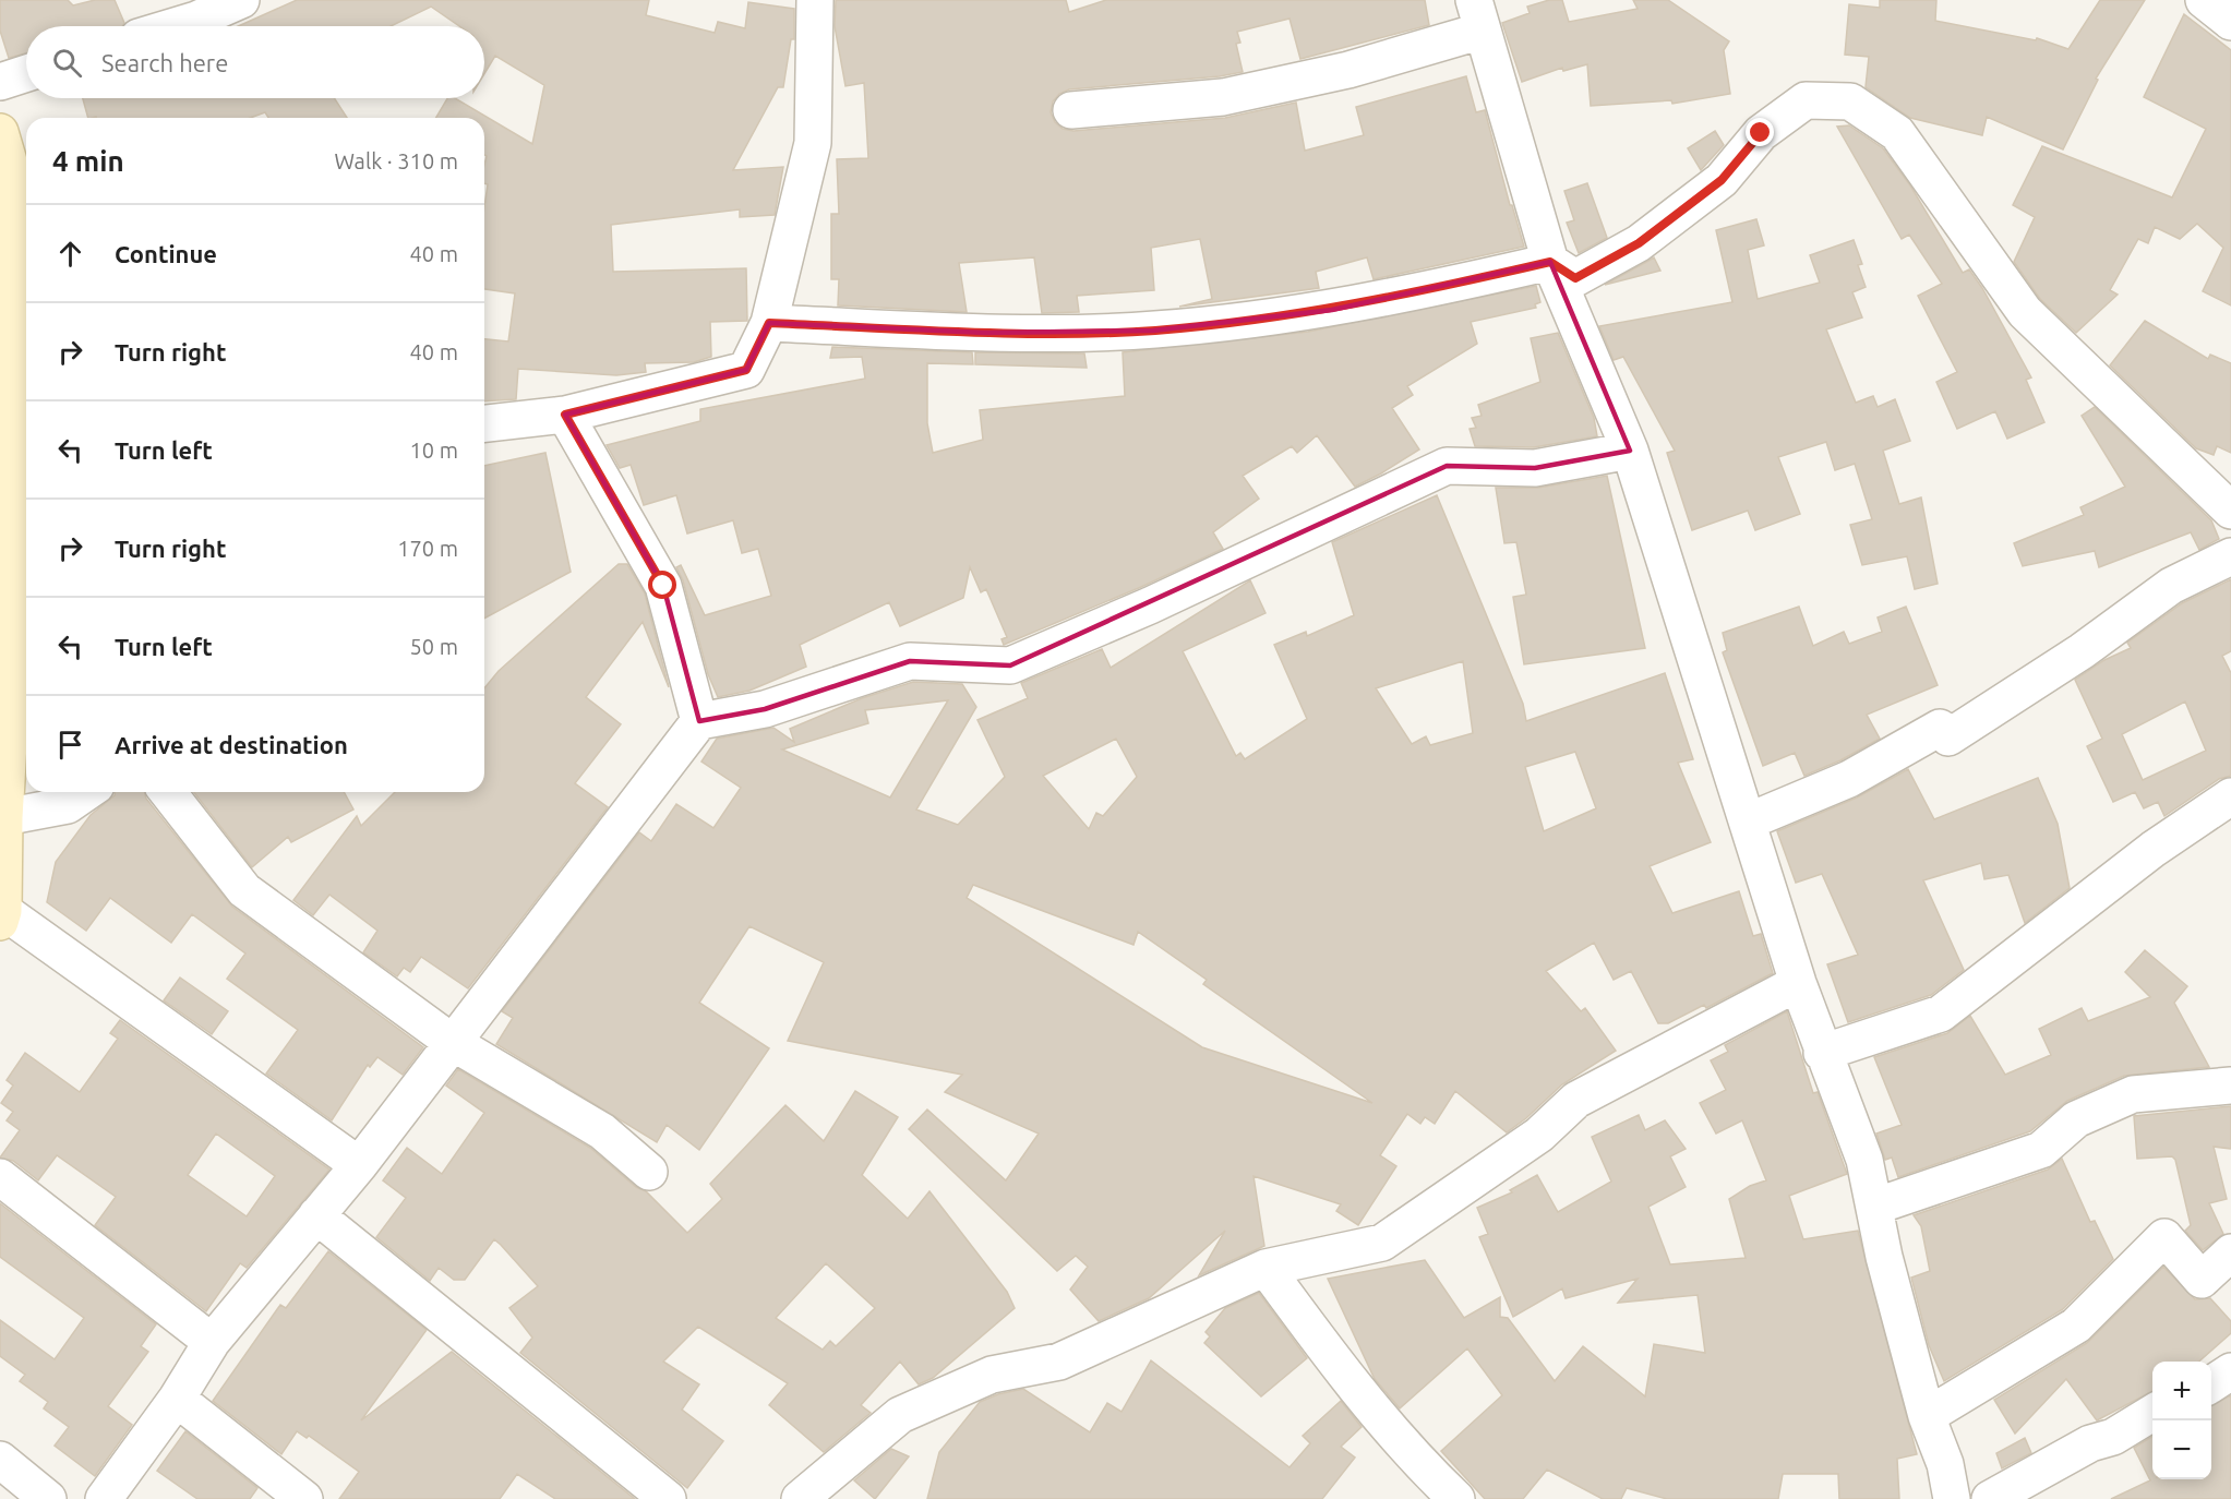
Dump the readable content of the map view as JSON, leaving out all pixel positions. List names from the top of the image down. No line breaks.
{"page":{"search":"Search here","heading":["4 min","Walk · 310 m"],"list":[["Continue","40 m"],["Turn right","40 m"],["Turn left","10 m"],["Turn right","170 m"],["Turn left","50 m"],"Arrive at destination"],"map_buttons":["+","−"]}}
